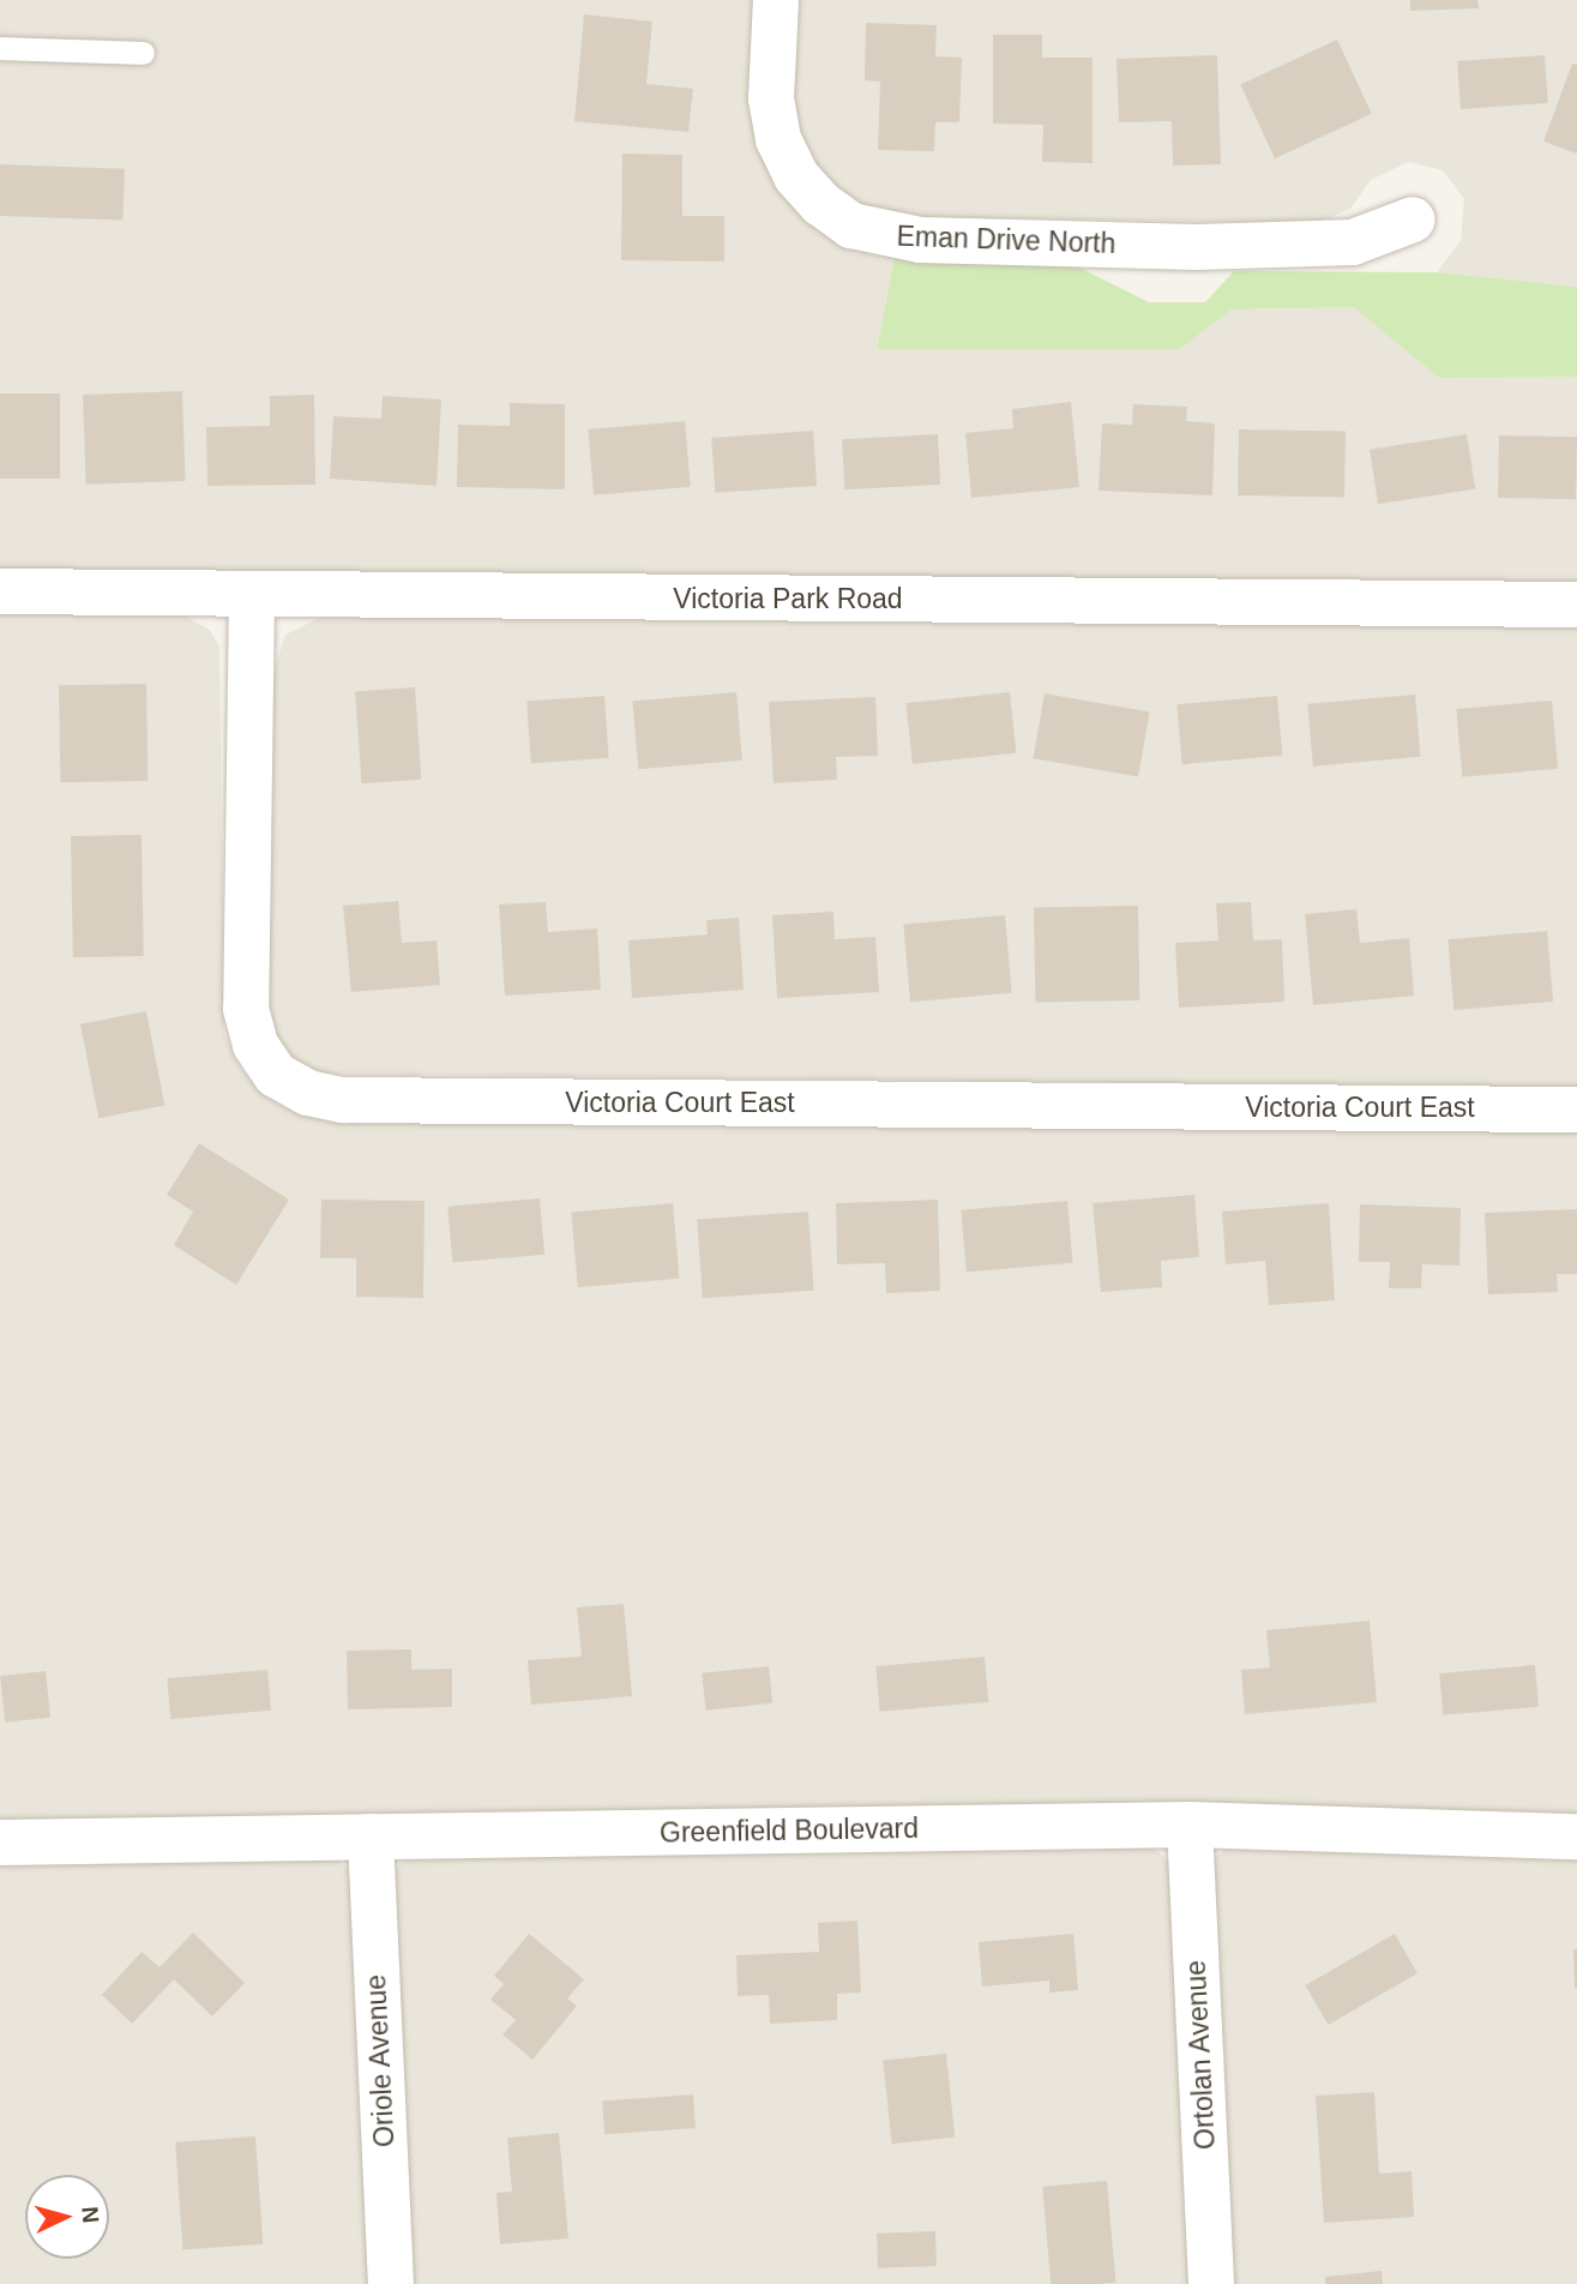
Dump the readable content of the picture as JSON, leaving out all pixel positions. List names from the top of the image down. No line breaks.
{"streets":{"street":["Eman Drive North","Victoria Park Road","Victoria Court East","Greenfield Boulevard","Ortolan Avenue","Oriole Avenue"]},"crossings":[["Victoria Park Road","Victoria Court East"],["Greenfield Boulevard","Ortolan Avenue"],["Greenfield Boulevard","Oriole Avenue"]],"north":"right"}
